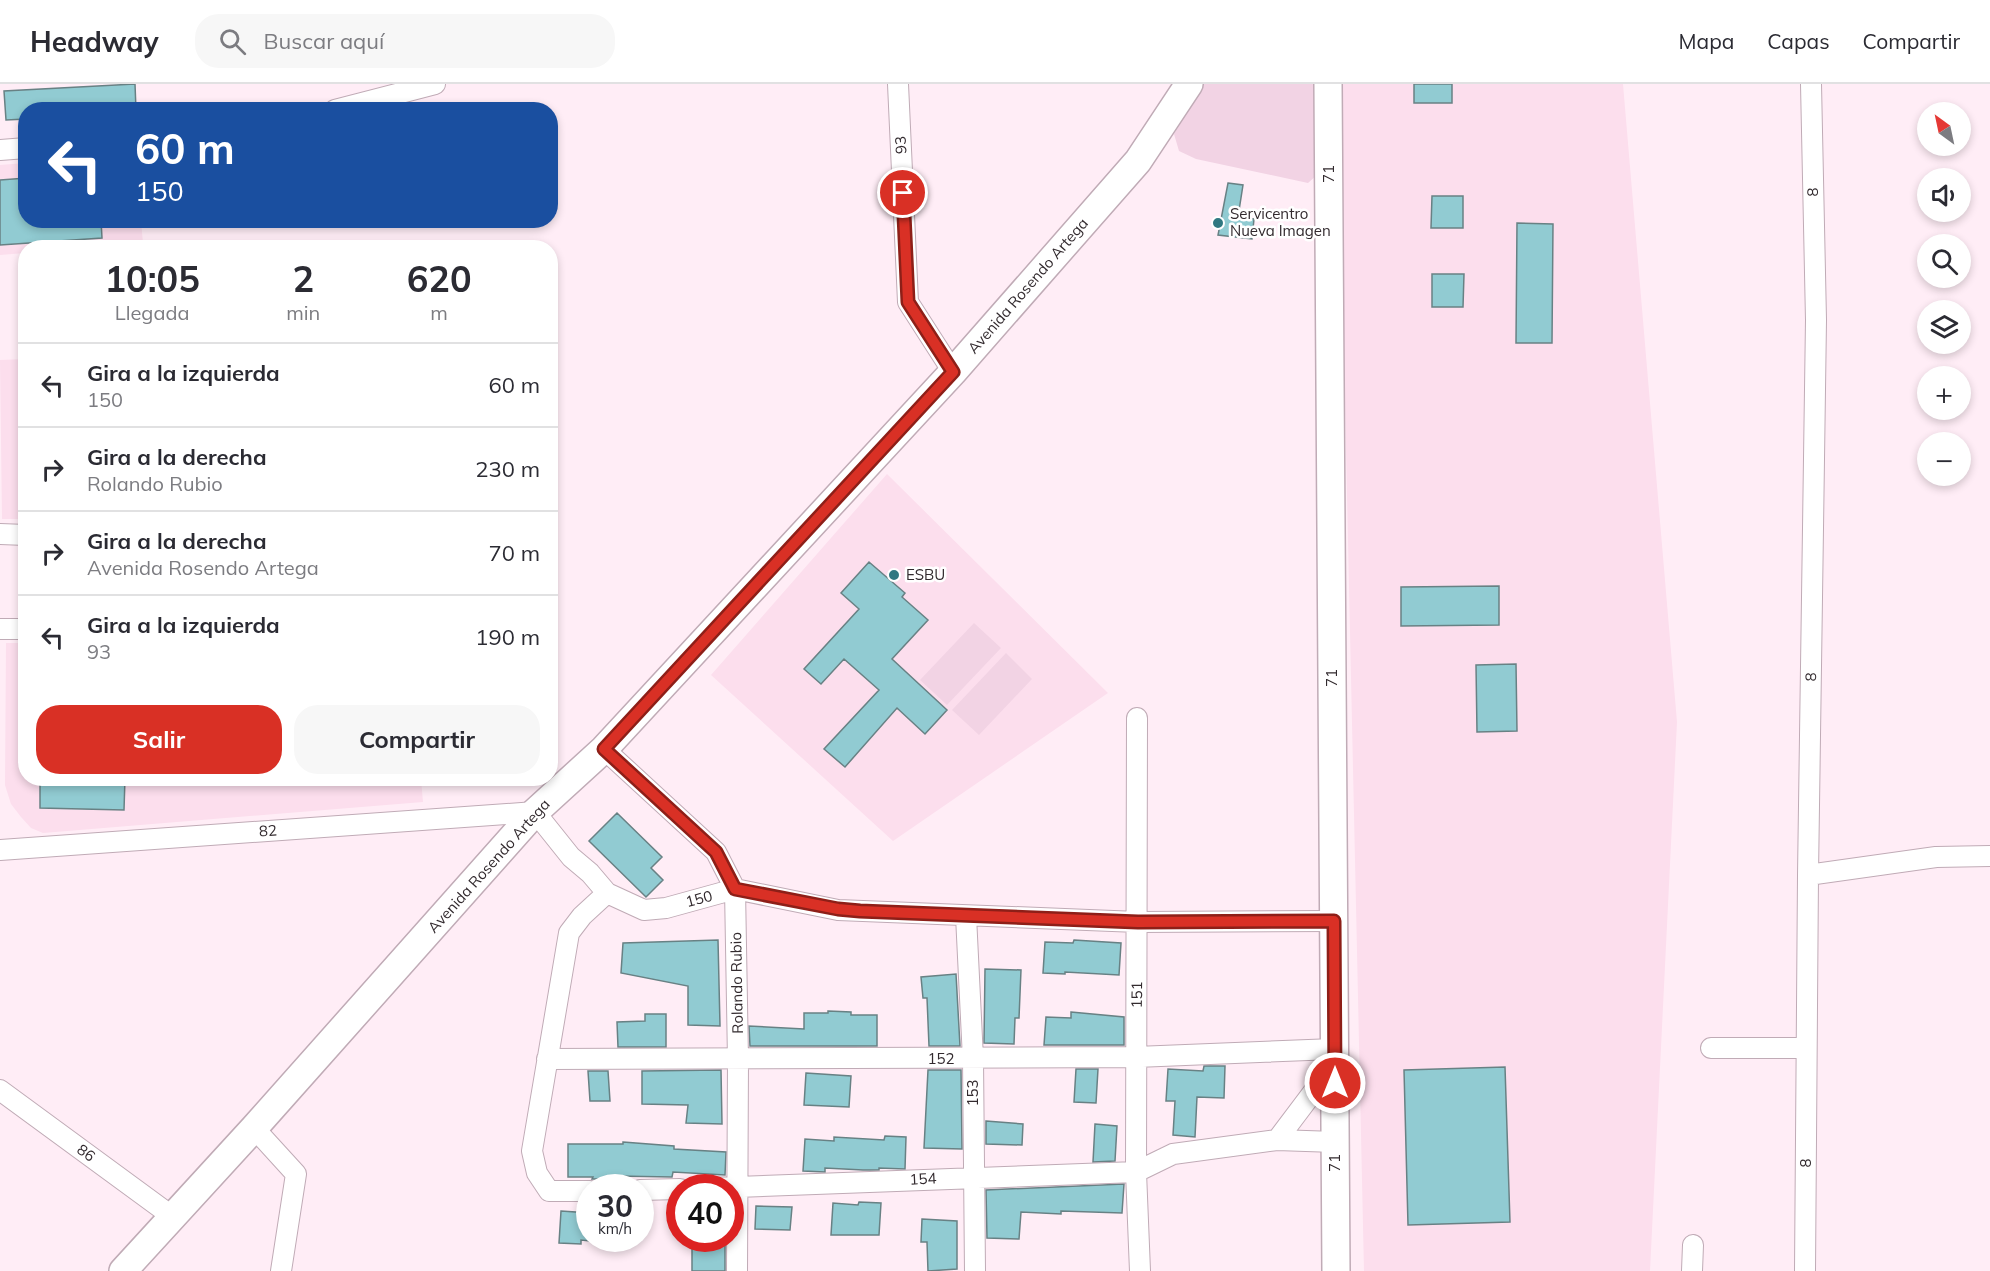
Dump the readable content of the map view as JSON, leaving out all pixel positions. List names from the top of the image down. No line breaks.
{"streets":{"main road":["71","Avenida Rosendo Artega"],"street":["93","8","82","150","Rolando Rubio","151","152","153","86","154"]},"crossings":[["93","Avenida Rosendo Artega"],["71","150"],["71","152"],["Avenida Rosendo Artega","82"],["Avenida Rosendo Artega","150"],["Avenida Rosendo Artega","Rolando Rubio"],["Avenida Rosendo Artega","86"],["82","150"],["150","Rolando Rubio"],["150","151"],["150","153"],["Rolando Rubio","152"],["151","152"],["151","154"],["152","153"],["153","154"]],"places":["Servicentro Nueva Imagen","ESBU"],"north":"top left","page":{"header":"Headway","search":"Buscar aquí","nav":["Mapa","Capas","Compartir"],"map_buttons":["+","−"],"turn":["60 m","150"],"eta":["10:05","Llegada","2","min","620","m"],"list":[{"name":"Gira a la izquierda","note":"150","value":"60 m"},{"name":"Gira a la derecha","note":"Rolando Rubio","value":"230 m"},{"name":"Gira a la derecha","note":"Avenida Rosendo Artega","value":"70 m"},{"name":"Gira a la izquierda","note":"93","value":"190 m"}],"buttons":["Salir","Compartir"],"speed":"30 km/h","limit":"40"}}
